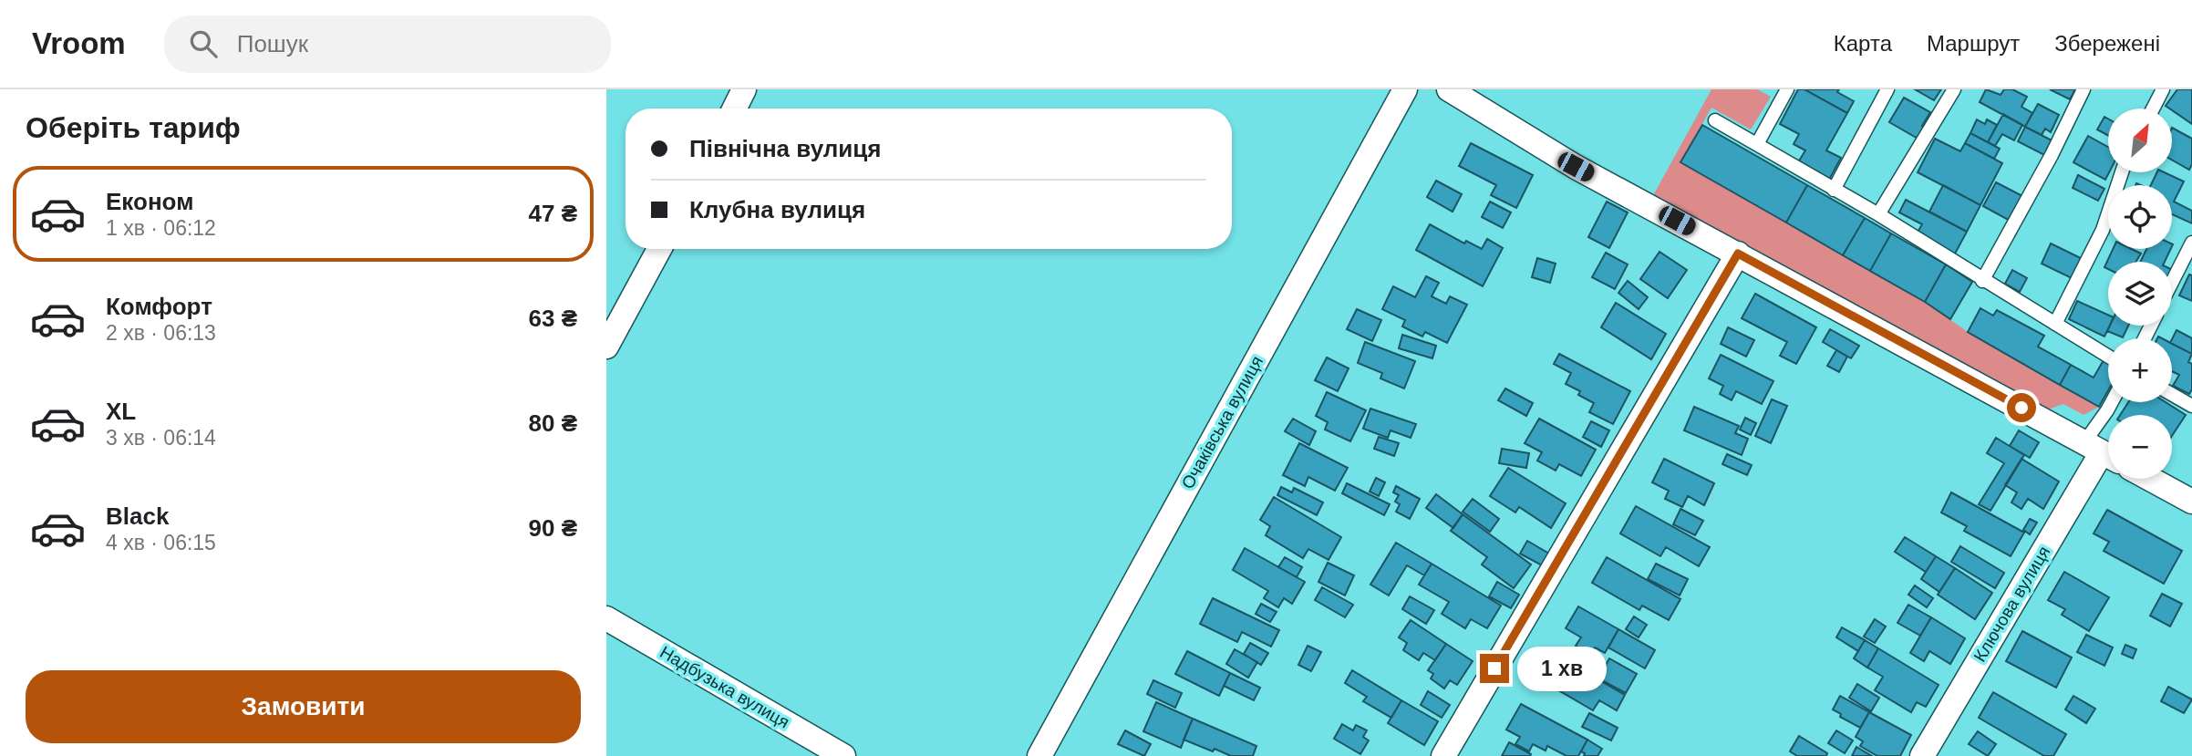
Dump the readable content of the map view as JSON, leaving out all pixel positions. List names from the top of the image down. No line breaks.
{"streets":{"street":["Очаківська вулиця","Ключова вулиця","Надбузька вулиця"]},"north":"top right","page":{"header":"Vroom","search":"Пошук","nav":["Карта","Маршрут","Збережені"],"heading":"Оберіть тариф","map_buttons":["+","−"],"banner":["Північна вулиця","Клубна вулиця"],"list":[{"name":"Економ","note":"1 хв · 06:12","value":"47 ₴"},{"name":"Комфорт","note":"2 хв · 06:13","value":"63 ₴"},{"name":"XL","note":"3 хв · 06:14","value":"80 ₴"},{"name":"Black","note":"4 хв · 06:15","value":"90 ₴"}],"bubble":"1 хв","buttons":"Замовити"}}
